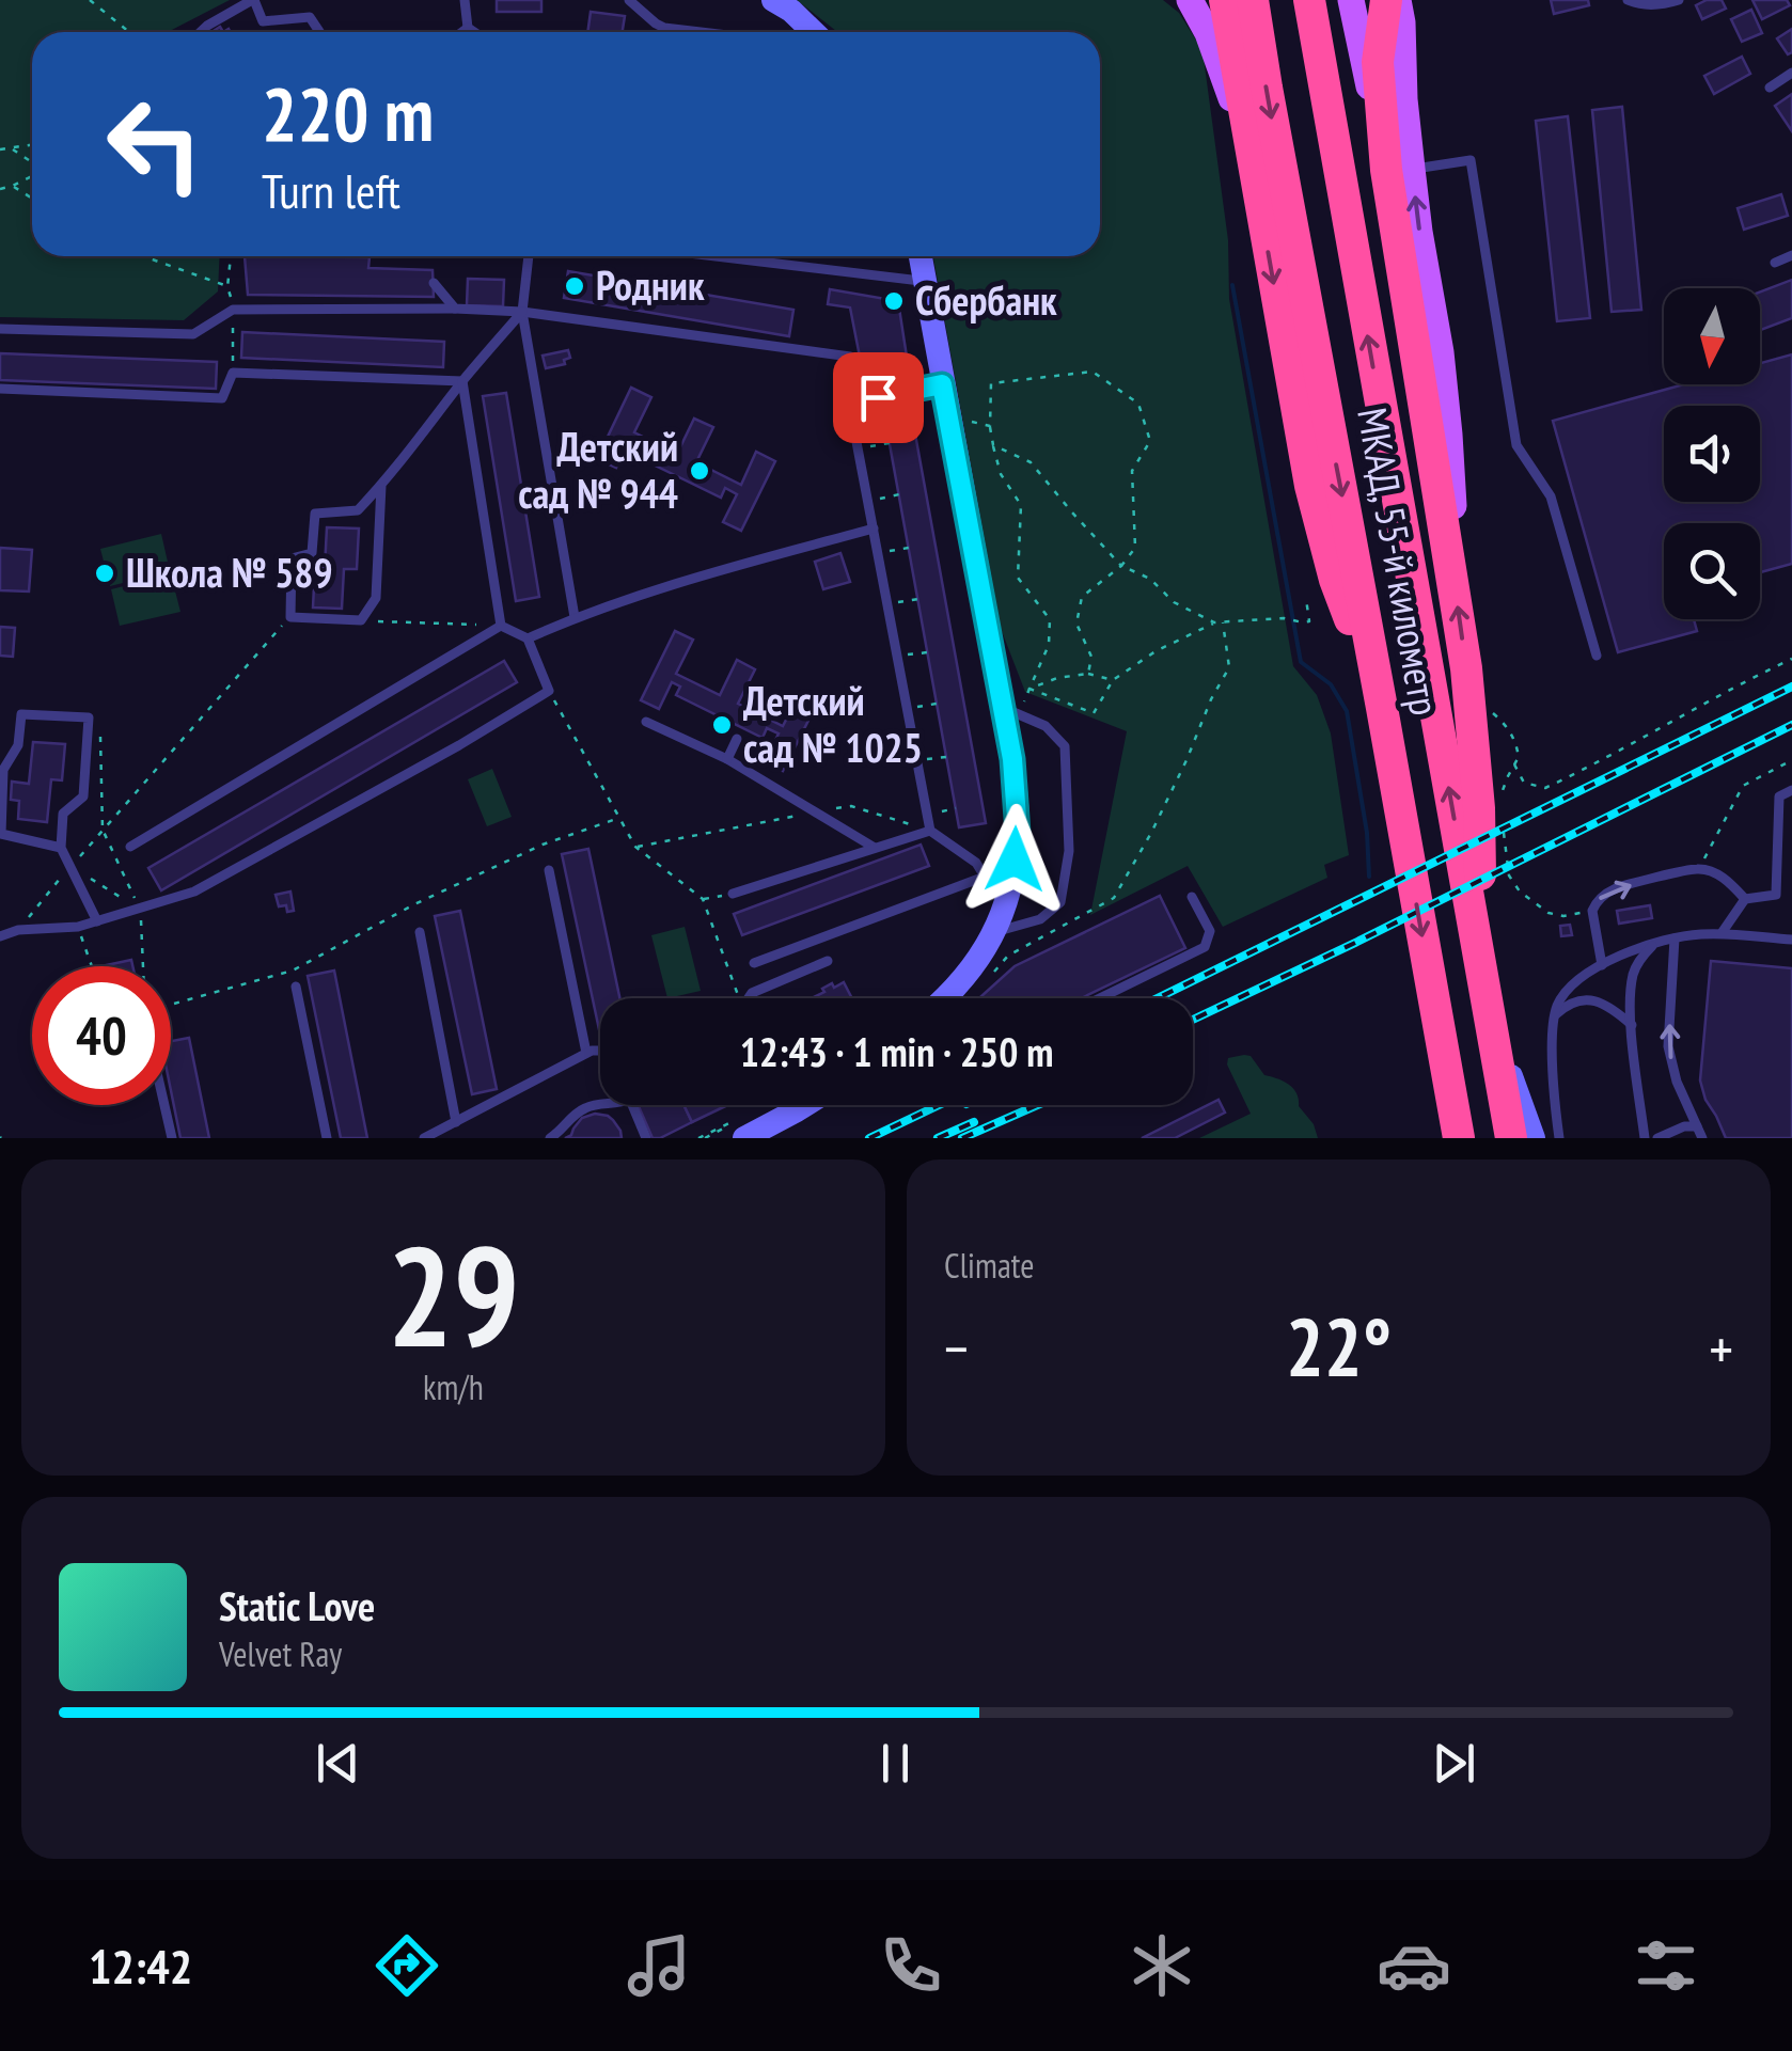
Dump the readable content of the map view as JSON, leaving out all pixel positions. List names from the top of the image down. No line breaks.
{"streets":{"highway":["МКАД, 55-й километр"]},"places":["Родник","Сбербанк","Детский сад № 944","Школа № 589","Детский сад № 1025"],"north":"bottom","page":{"turn":["220 m","Turn left"],"limit":"40","trip":"12:43 · 1 min · 250 m","tile":[["29","km/h"],"Climate"],"heat":["−","22°","+"],"song":["Static Love","Velvet Ray"],"tabs":"12:42"}}
